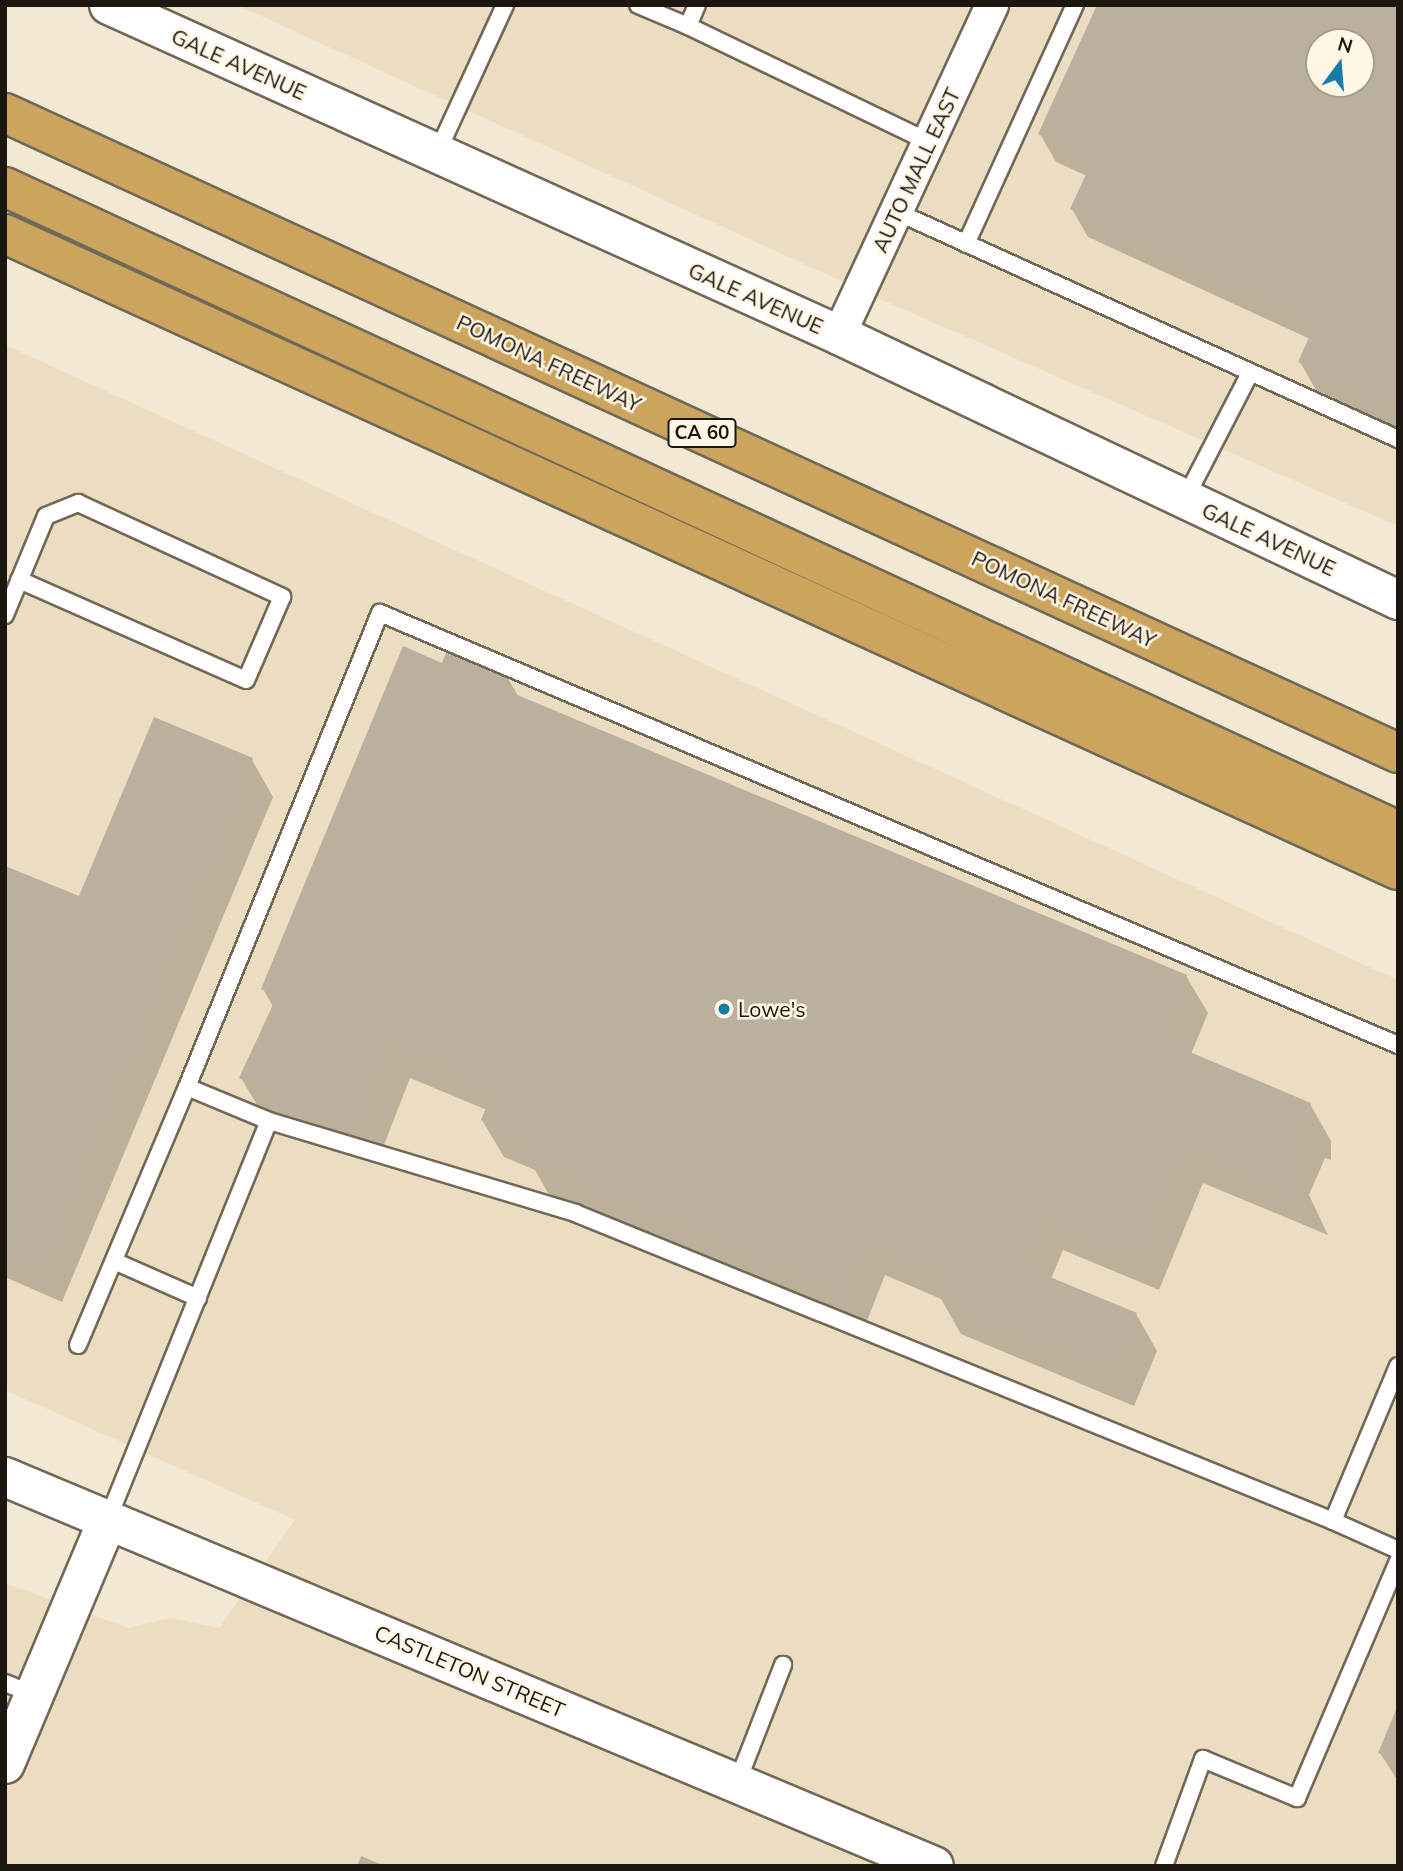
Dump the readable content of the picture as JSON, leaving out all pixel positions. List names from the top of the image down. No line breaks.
{"streets":{"highway":["POMONA FREEWAY","CA 60"],"main road":["GALE AVENUE","CASTLETON STREET"],"street":["AUTO MALL EAST"]},"crossings":[["GALE AVENUE","AUTO MALL EAST"]],"places":["Lowe's"],"north":"top"}
